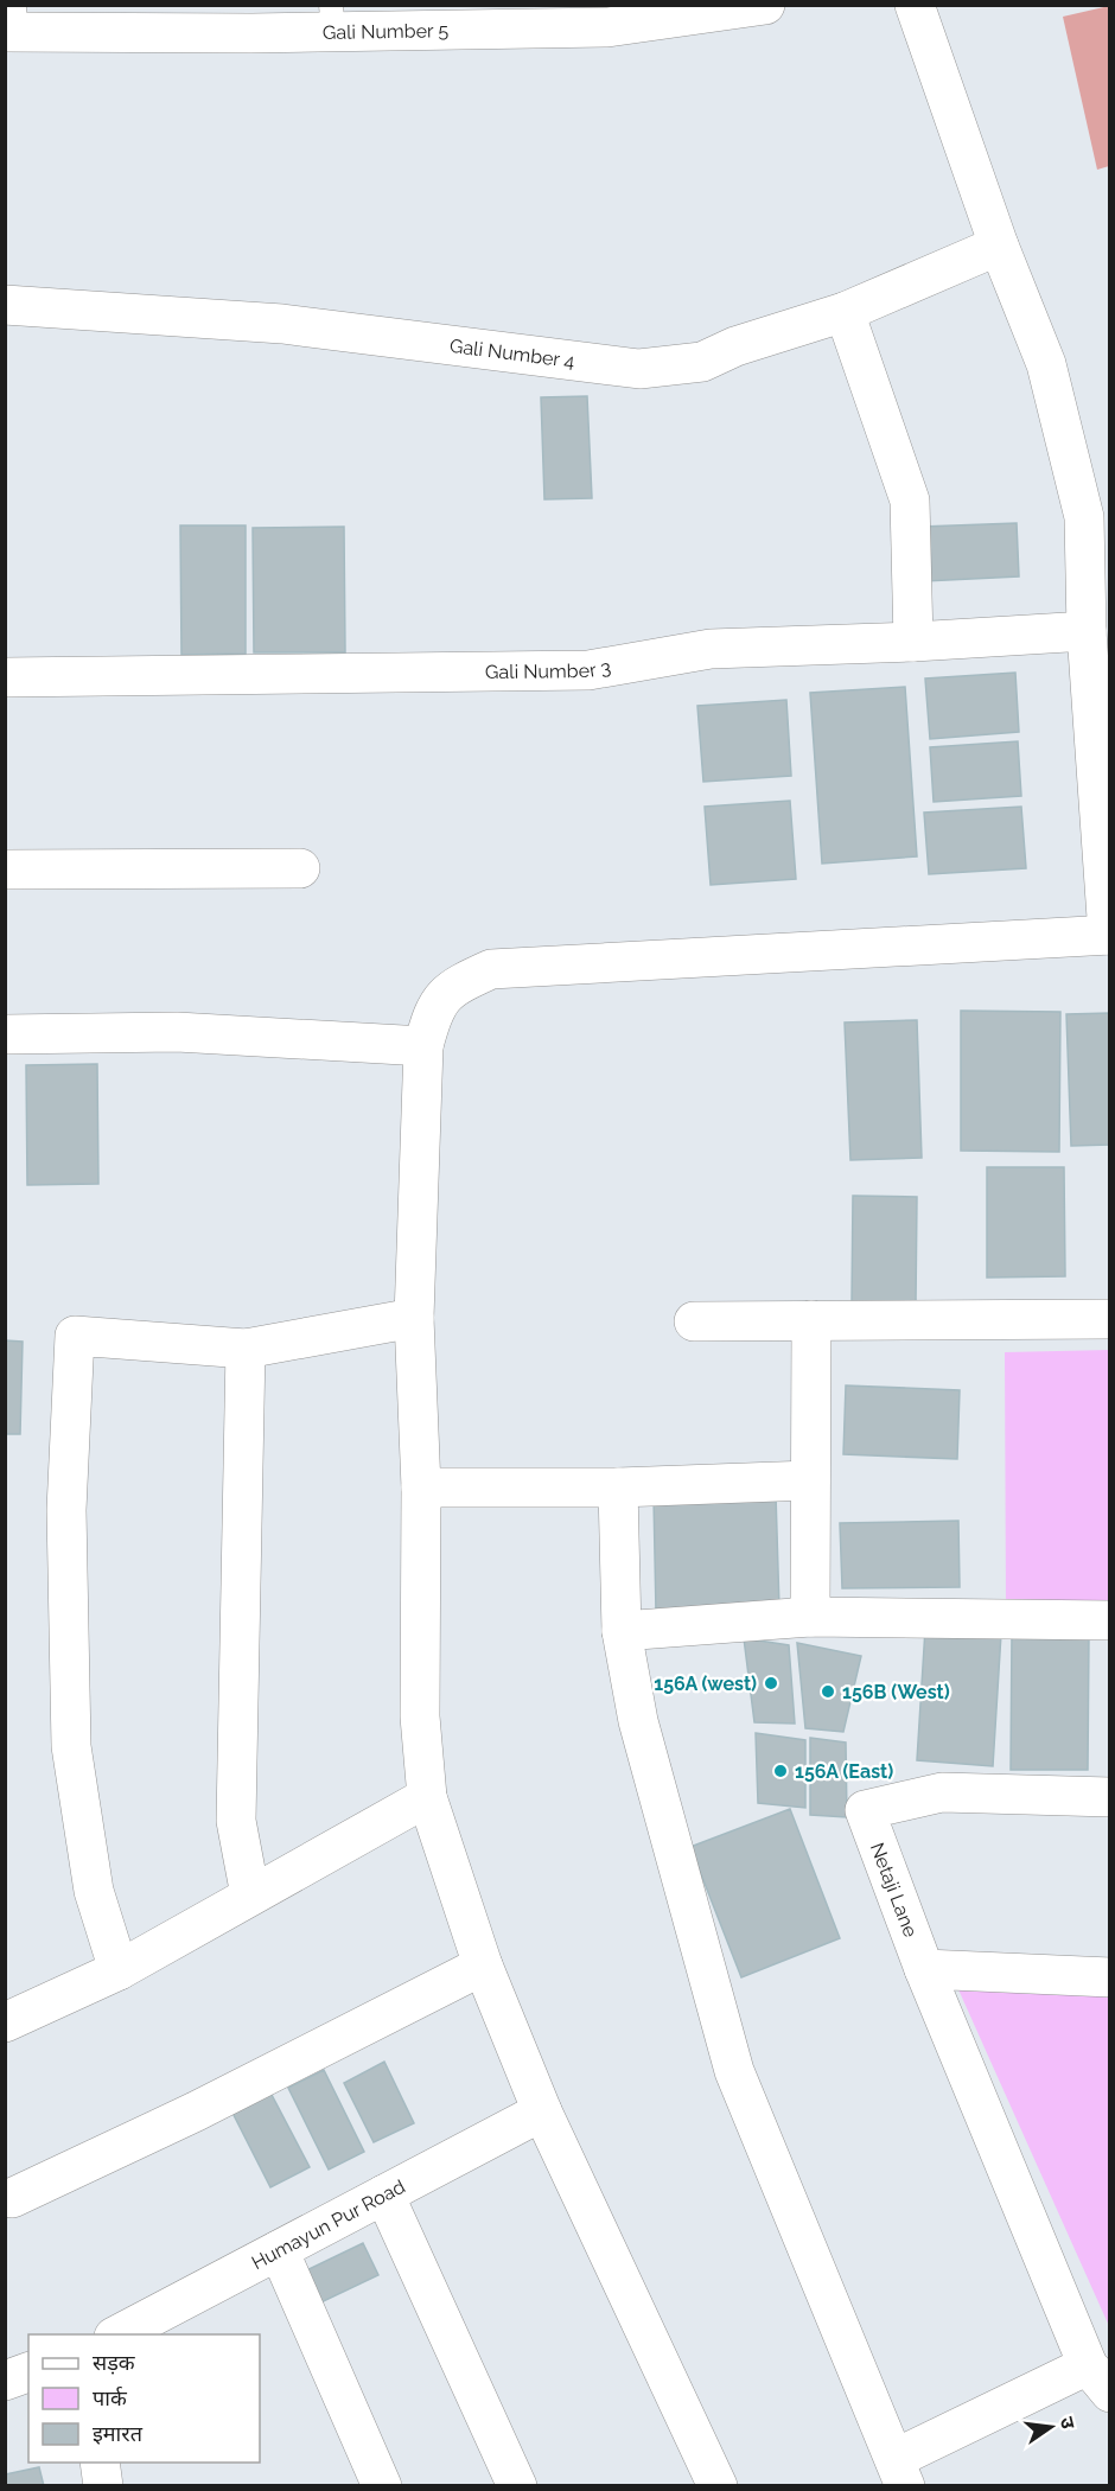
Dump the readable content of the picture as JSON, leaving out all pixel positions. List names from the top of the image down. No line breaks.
{"streets":{"street":["Gali Number 5","Gali Number 4","Gali Number 3","Netaji Lane","Humayun Pur Road"]},"places":["156A (west)","156B (West)","156A (East)"],"legend":["सड़क","पार्क","इमारत"],"north":"right"}
